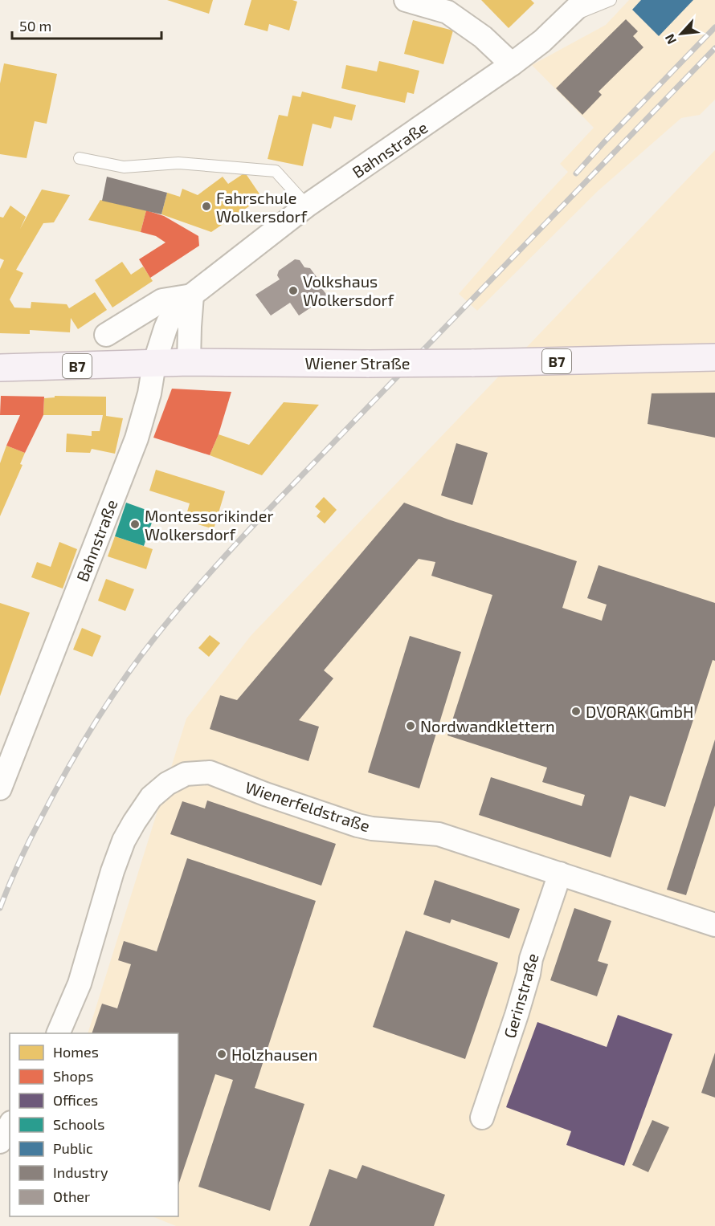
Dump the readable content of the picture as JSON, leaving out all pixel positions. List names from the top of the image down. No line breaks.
{"streets":{"main road":["B7","Wiener Straße"],"street":["Bahnstraße","Wienerfeldstraße","Gerinstraße"]},"crossings":[["Bahnstraße","Wiener Straße"],["Wienerfeldstraße","Gerinstraße"]],"places":["Fahrschule Wolkersdorf","Volkshaus Wolkersdorf","Montessorikinder Wolkersdorf","DVORAK GmbH","Nordwandklettern","Holzhausen"],"legend":["Homes","Shops","Offices","Schools","Public","Industry","Other"],"scale_bar":"50 m","north":"bottom left"}
